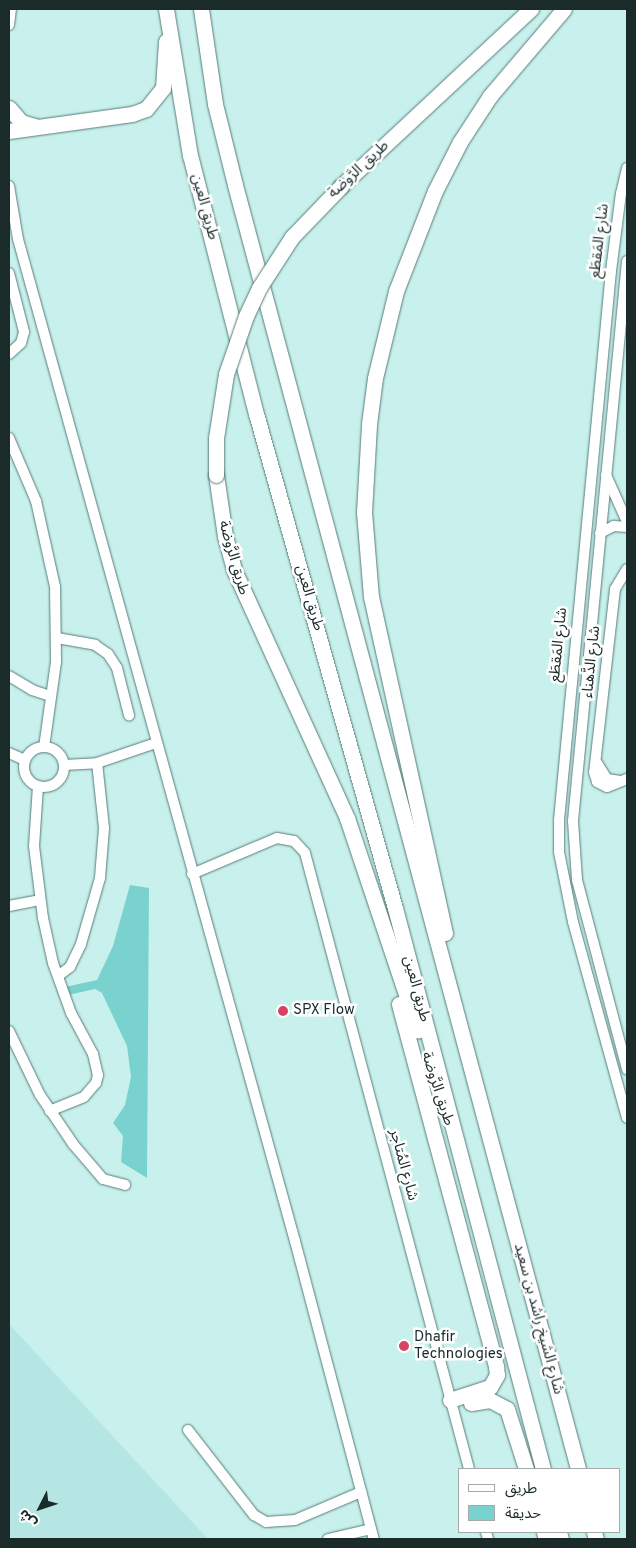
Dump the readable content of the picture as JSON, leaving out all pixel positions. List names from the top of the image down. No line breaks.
{"streets":{"highway":["طريق الرَّوضة","طريق العين","شارع الشيخ راشد بن سعيد"],"street":["شارع المَقطَع","شارع الدَّهناء","شارع المُتاجر"]},"crossings":[["طريق الرَّوضة","طريق العين"]],"places":["SPX Flow","Dhafir Technologies"],"legend":["طريق","حديقة"],"north":"bottom left"}
